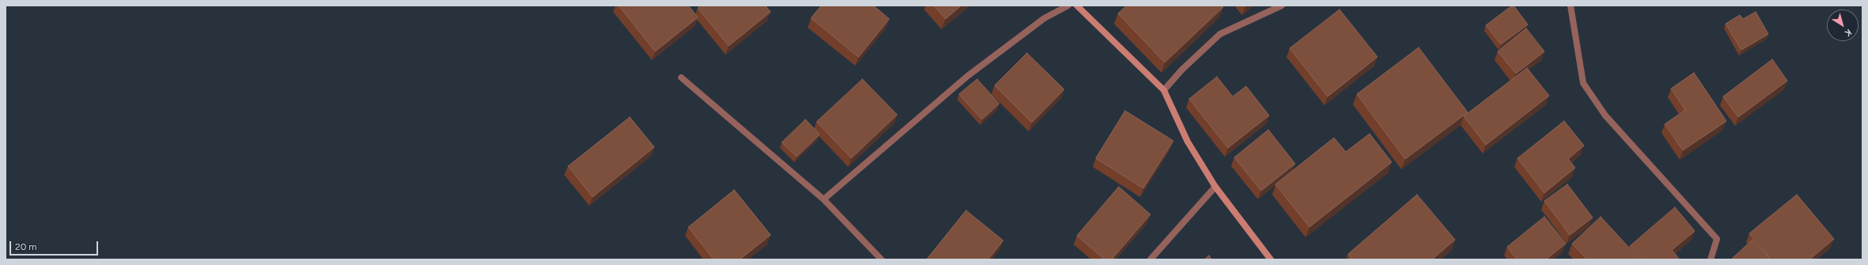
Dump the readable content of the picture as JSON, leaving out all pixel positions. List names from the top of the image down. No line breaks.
{"scale_bar":"20 m","north":"bottom right"}
